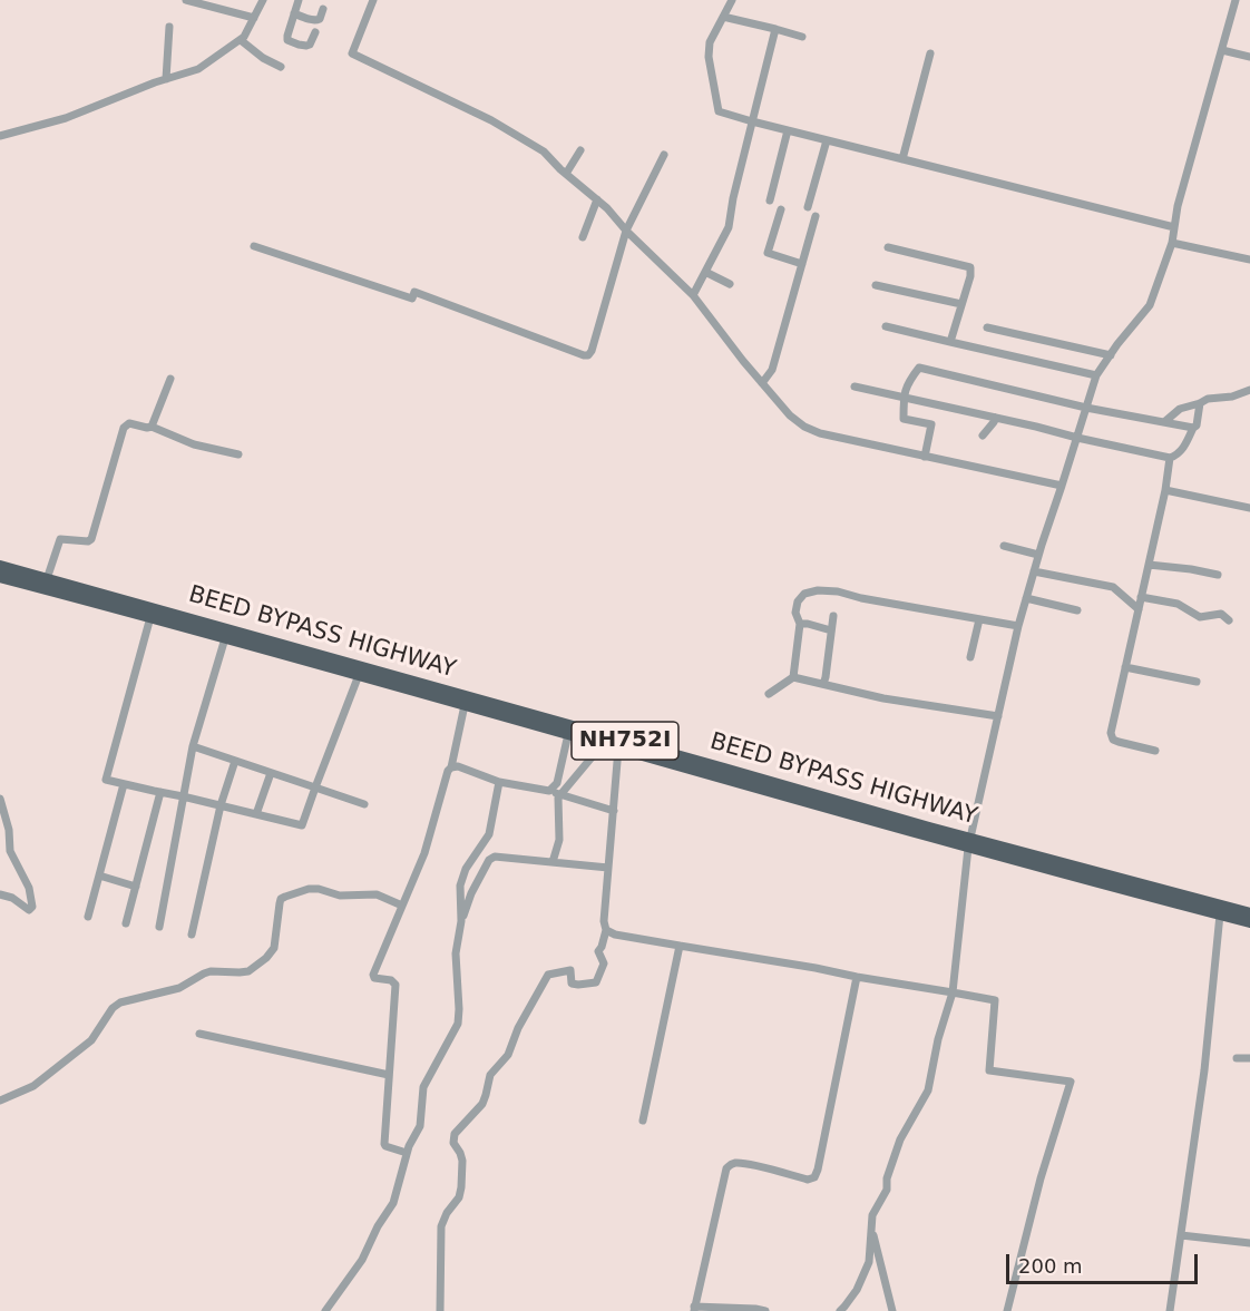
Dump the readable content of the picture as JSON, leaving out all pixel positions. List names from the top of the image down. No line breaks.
{"streets":{"highway":["BEED BYPASS HIGHWAY","NH752I"]},"scale_bar":"200 m"}
